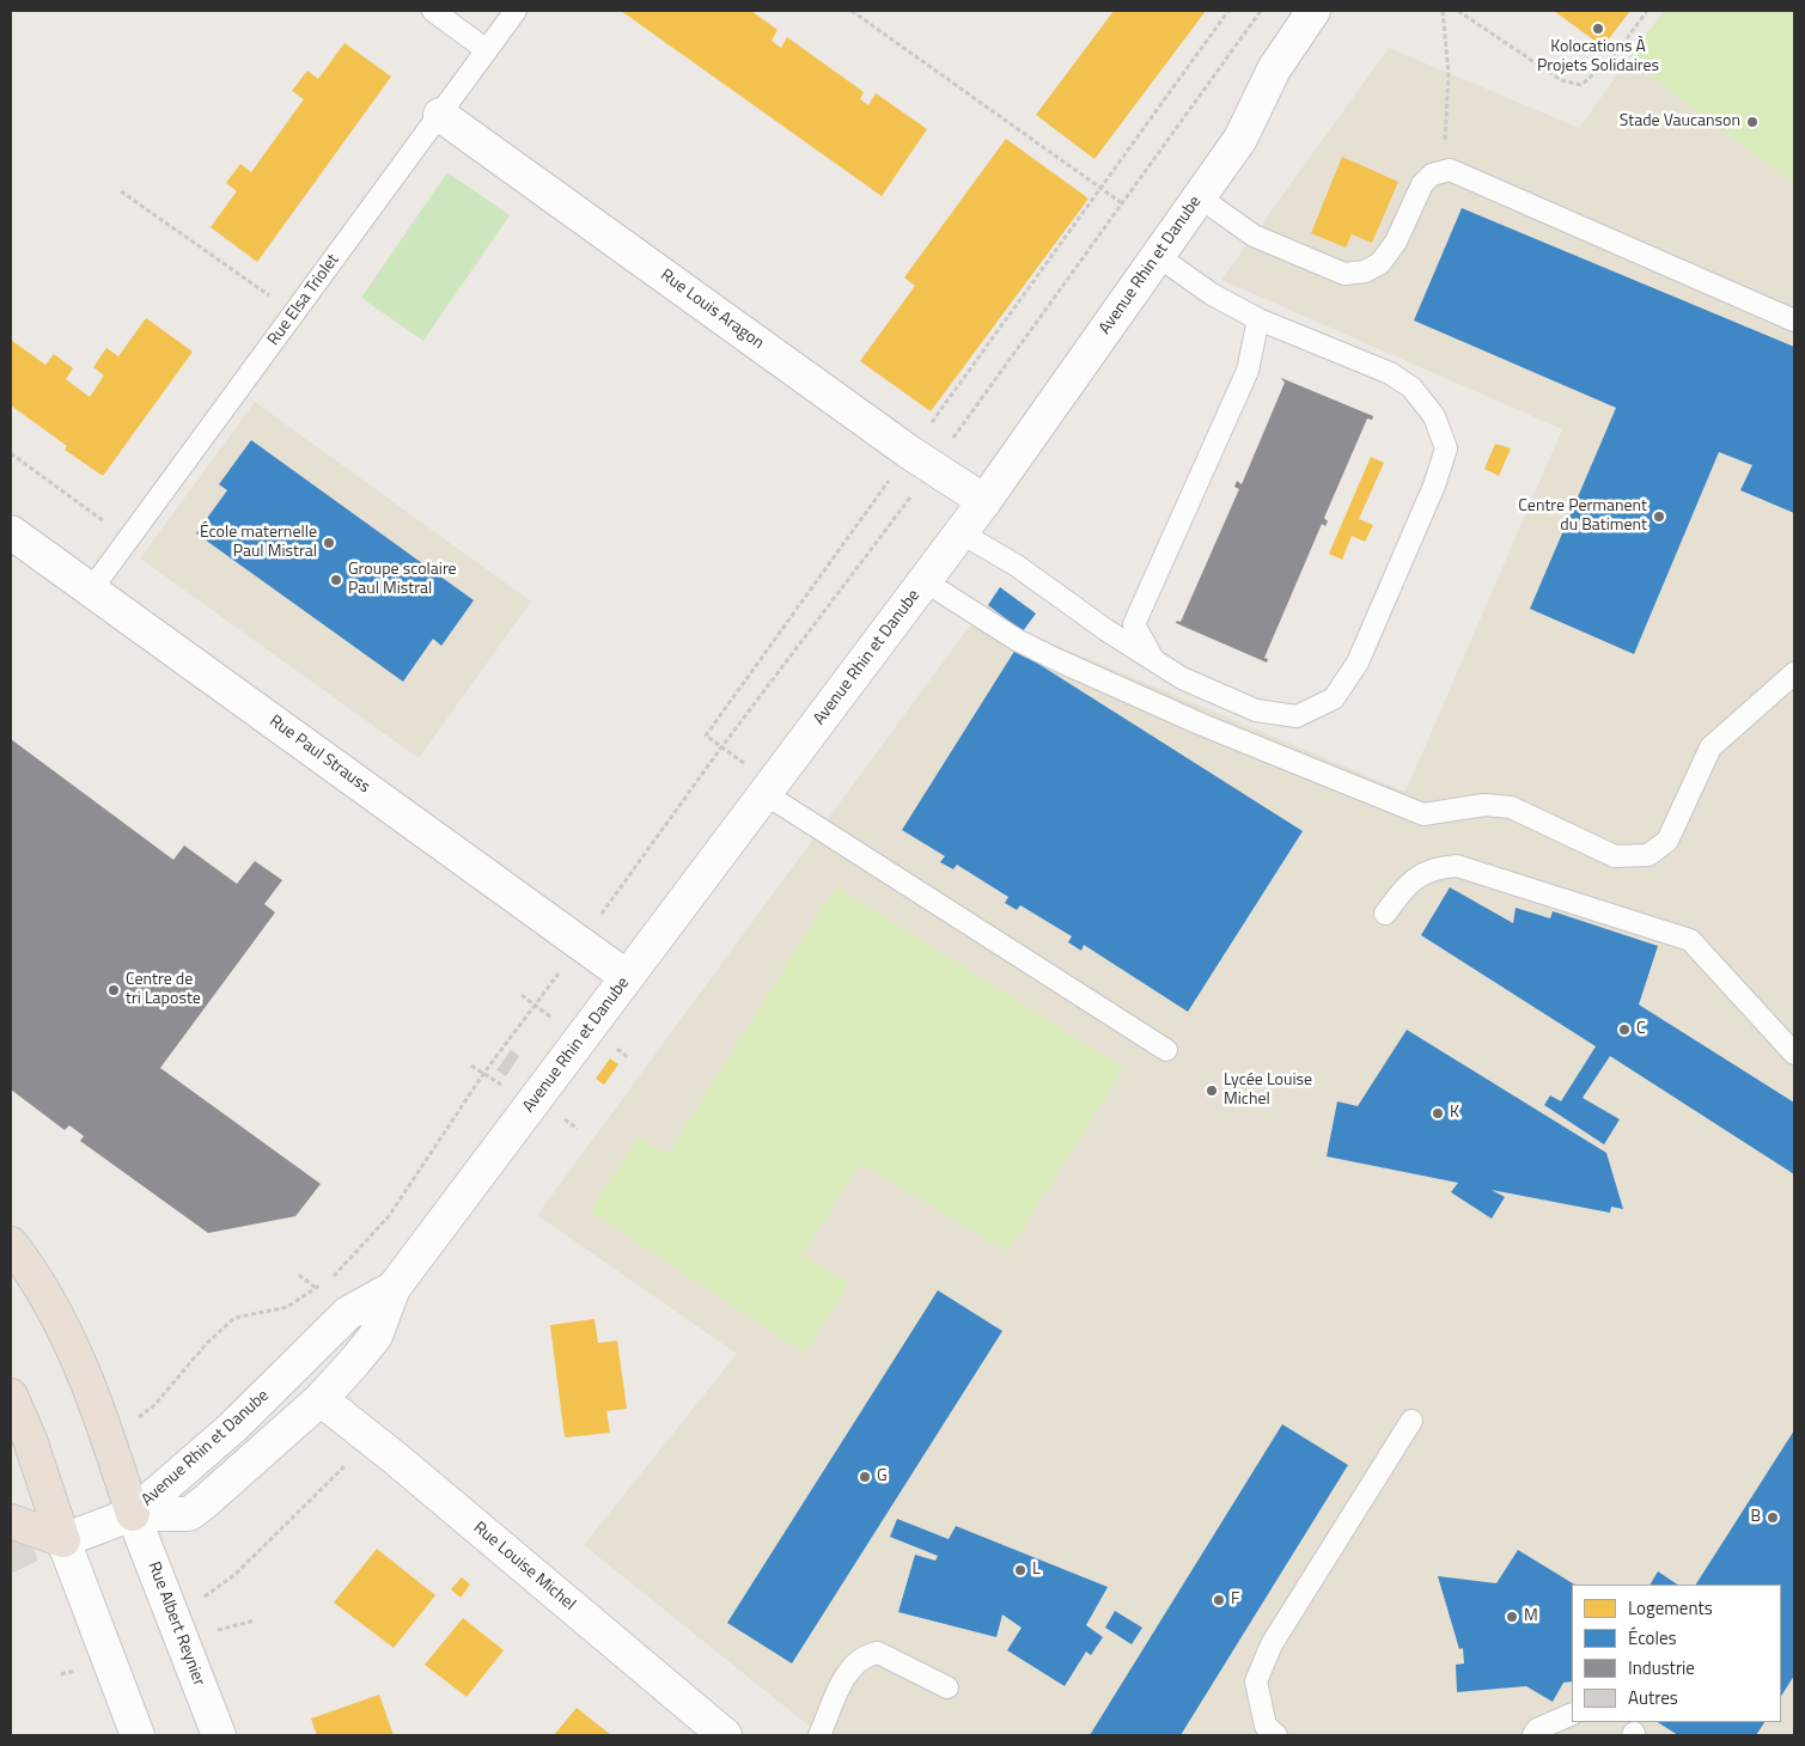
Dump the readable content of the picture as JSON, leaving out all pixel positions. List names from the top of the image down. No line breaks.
{"streets":{"street":["Avenue Rhin et Danube","Rue Louis Aragon","Rue Paul Strauss","Rue Louise Michel","Rue Albert Reynier"],"lane":["Rue Elsa Triolet"]},"crossings":[["Avenue Rhin et Danube","Rue Louis Aragon"],["Avenue Rhin et Danube","Rue Paul Strauss"],["Avenue Rhin et Danube","Rue Louise Michel"],["Avenue Rhin et Danube","Rue Albert Reynier"],["Rue Elsa Triolet","Rue Louis Aragon"],["Rue Elsa Triolet","Rue Paul Strauss"]],"places":["Kolocations À Projets Solidaires","Stade Vaucanson","Centre Permanent du Batiment","École maternelle Paul Mistral","Groupe scolaire Paul Mistral","Centre de tri Laposte","C","Lycée Louise Michel","K","G","B","L","F","M"],"legend":["Logements","Écoles","Industrie","Autres"]}
